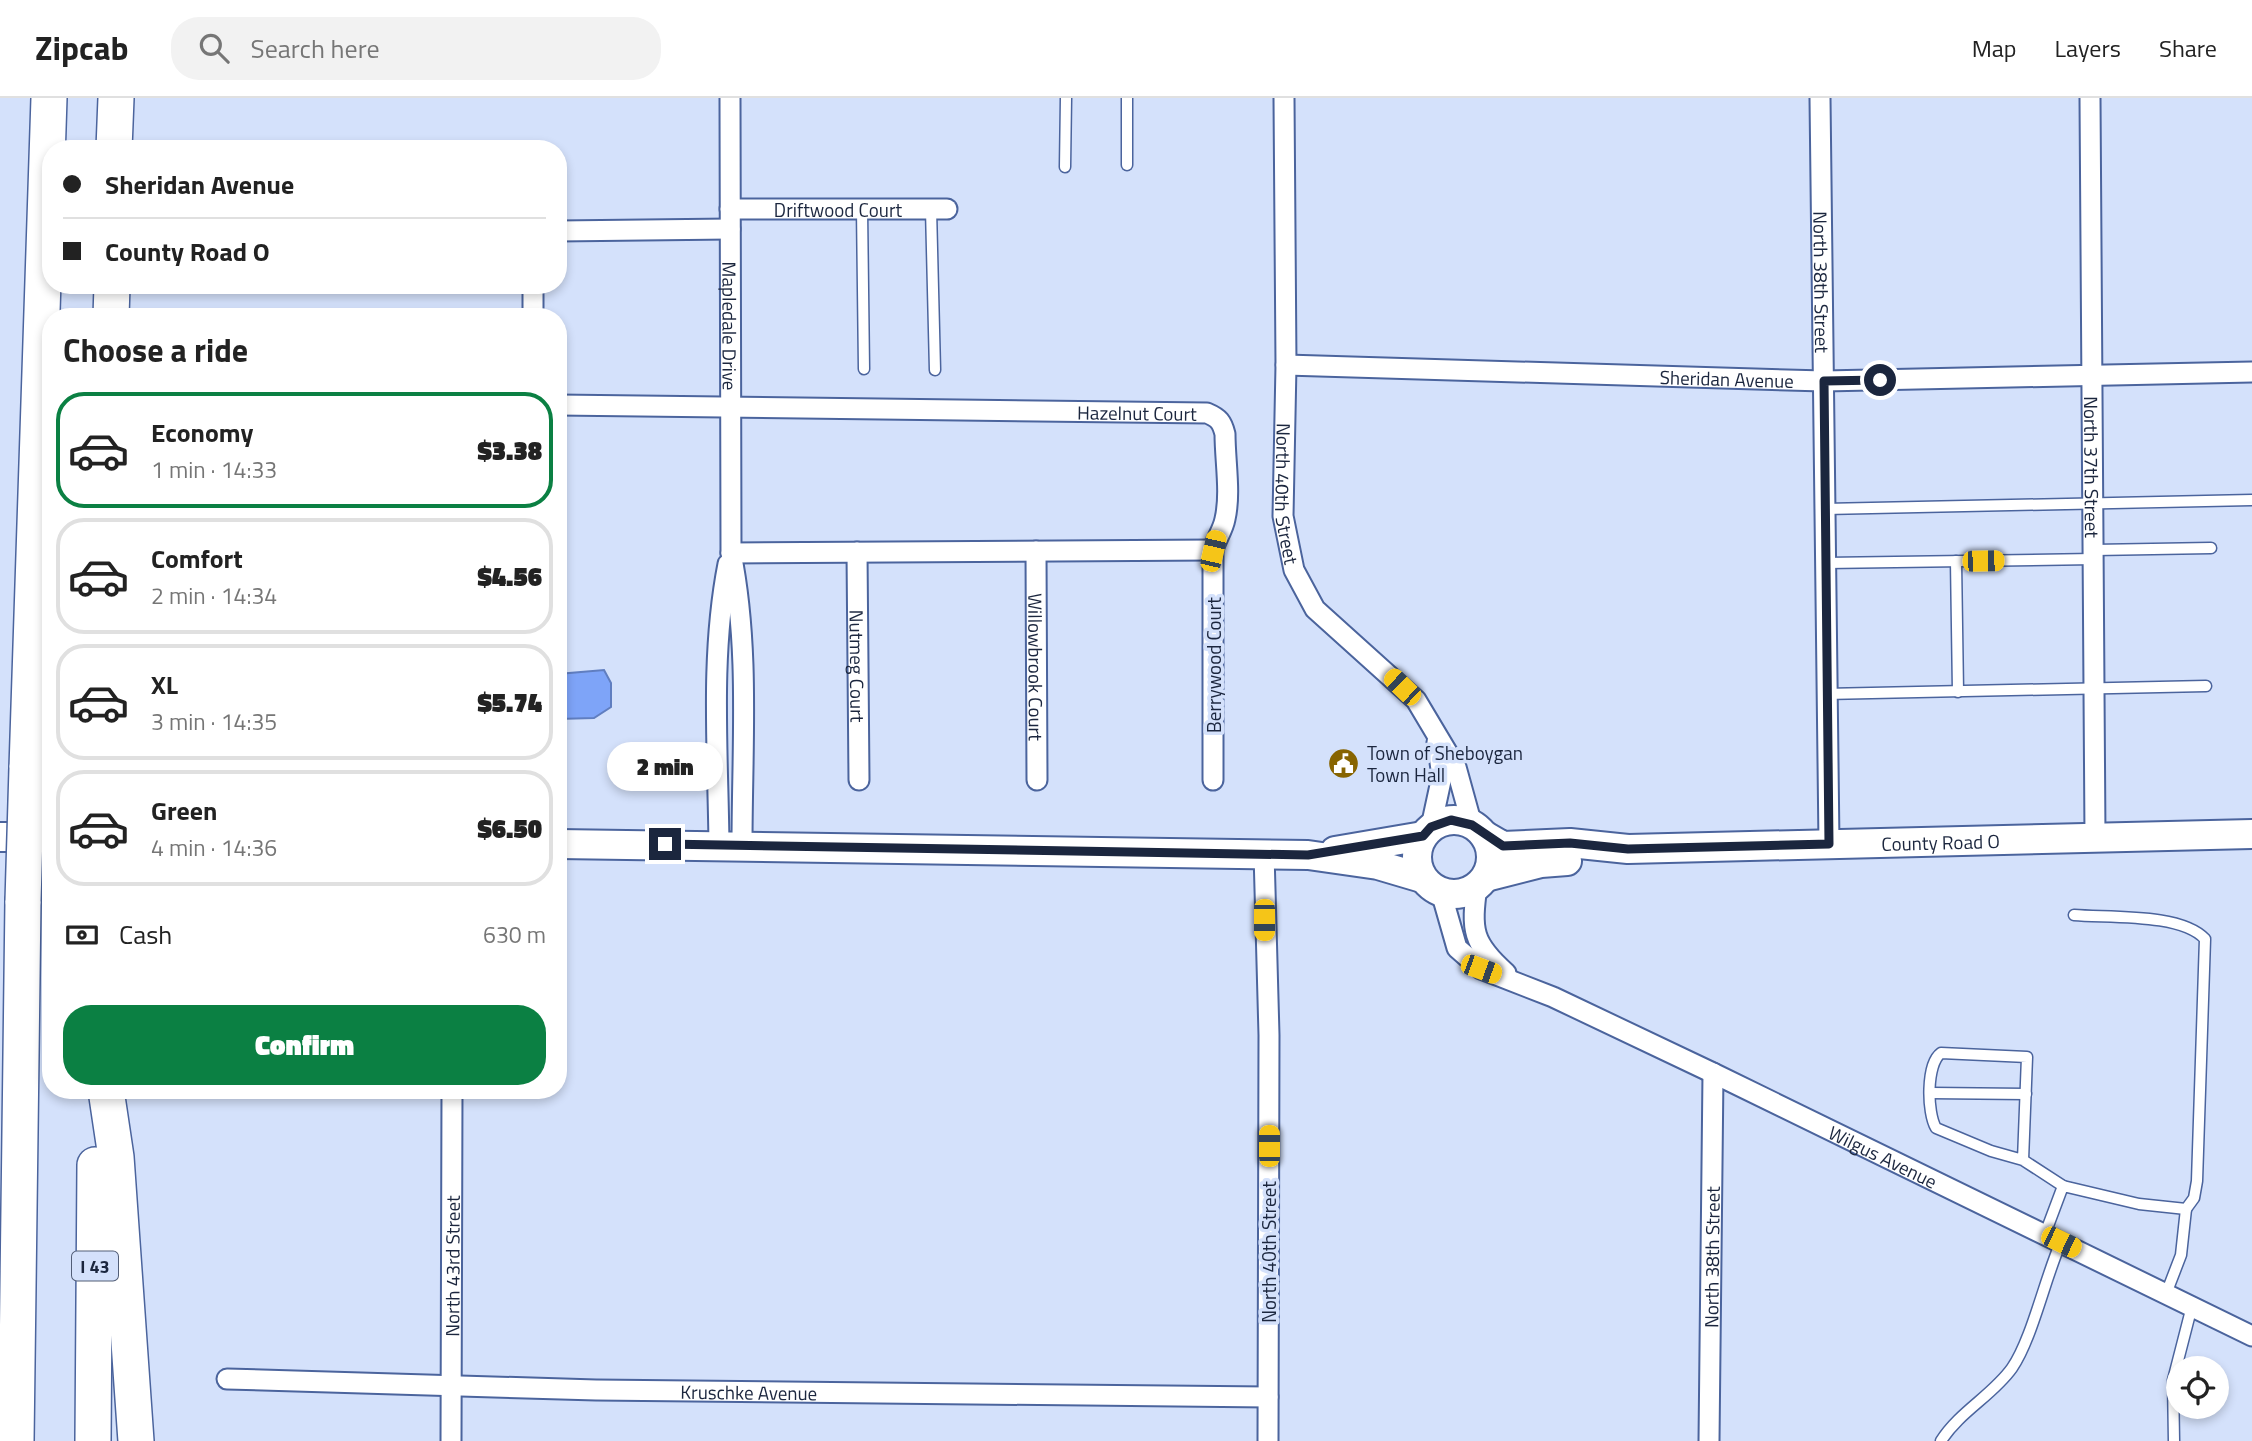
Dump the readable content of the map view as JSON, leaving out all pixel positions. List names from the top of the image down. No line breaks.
{"streets":{"highway":["I 43"],"street":["Driftwood Court","North 38th Street","Mapledale Drive","Sheridan Avenue","Hazelnut Court","North 37th Street","North 40th Street","Berrywood Court","Nutmeg Court","Willowbrook Court","County Road O","Wilgus Avenue","North 43rd Street","Kruschke Avenue"]},"crossings":[["Driftwood Court","Mapledale Drive"],["North 38th Street","Sheridan Avenue"],["North 38th Street","County Road O"],["North 38th Street","Wilgus Avenue"],["Mapledale Drive","Hazelnut Court"],["Sheridan Avenue","North 37th Street"],["Sheridan Avenue","North 40th Street"],["Hazelnut Court","Berrywood Court"],["North 37th Street","County Road O"],["North 40th Street","County Road O"],["North 40th Street","Wilgus Avenue"],["North 40th Street","Kruschke Avenue"],["County Road O","Wilgus Avenue"],["North 43rd Street","Kruschke Avenue"]],"places":{"public building":["Town of Sheboygan Town Hall"]},"page":{"header":"Zipcab","search":"Search here","nav":["Map","Layers","Share"],"banner":["Sheridan Avenue","County Road O"],"heading":"Choose a ride","list":[{"name":"Economy","note":"1 min · 14:33","value":"$3.38"},{"name":"Comfort","note":"2 min · 14:34","value":"$4.56"},{"name":"XL","note":"3 min · 14:35","value":"$5.74"},{"name":"Green","note":"4 min · 14:36","value":"$6.50"}],"bubble":"2 min","pay":["Cash","630 m"],"buttons":"Confirm"}}
